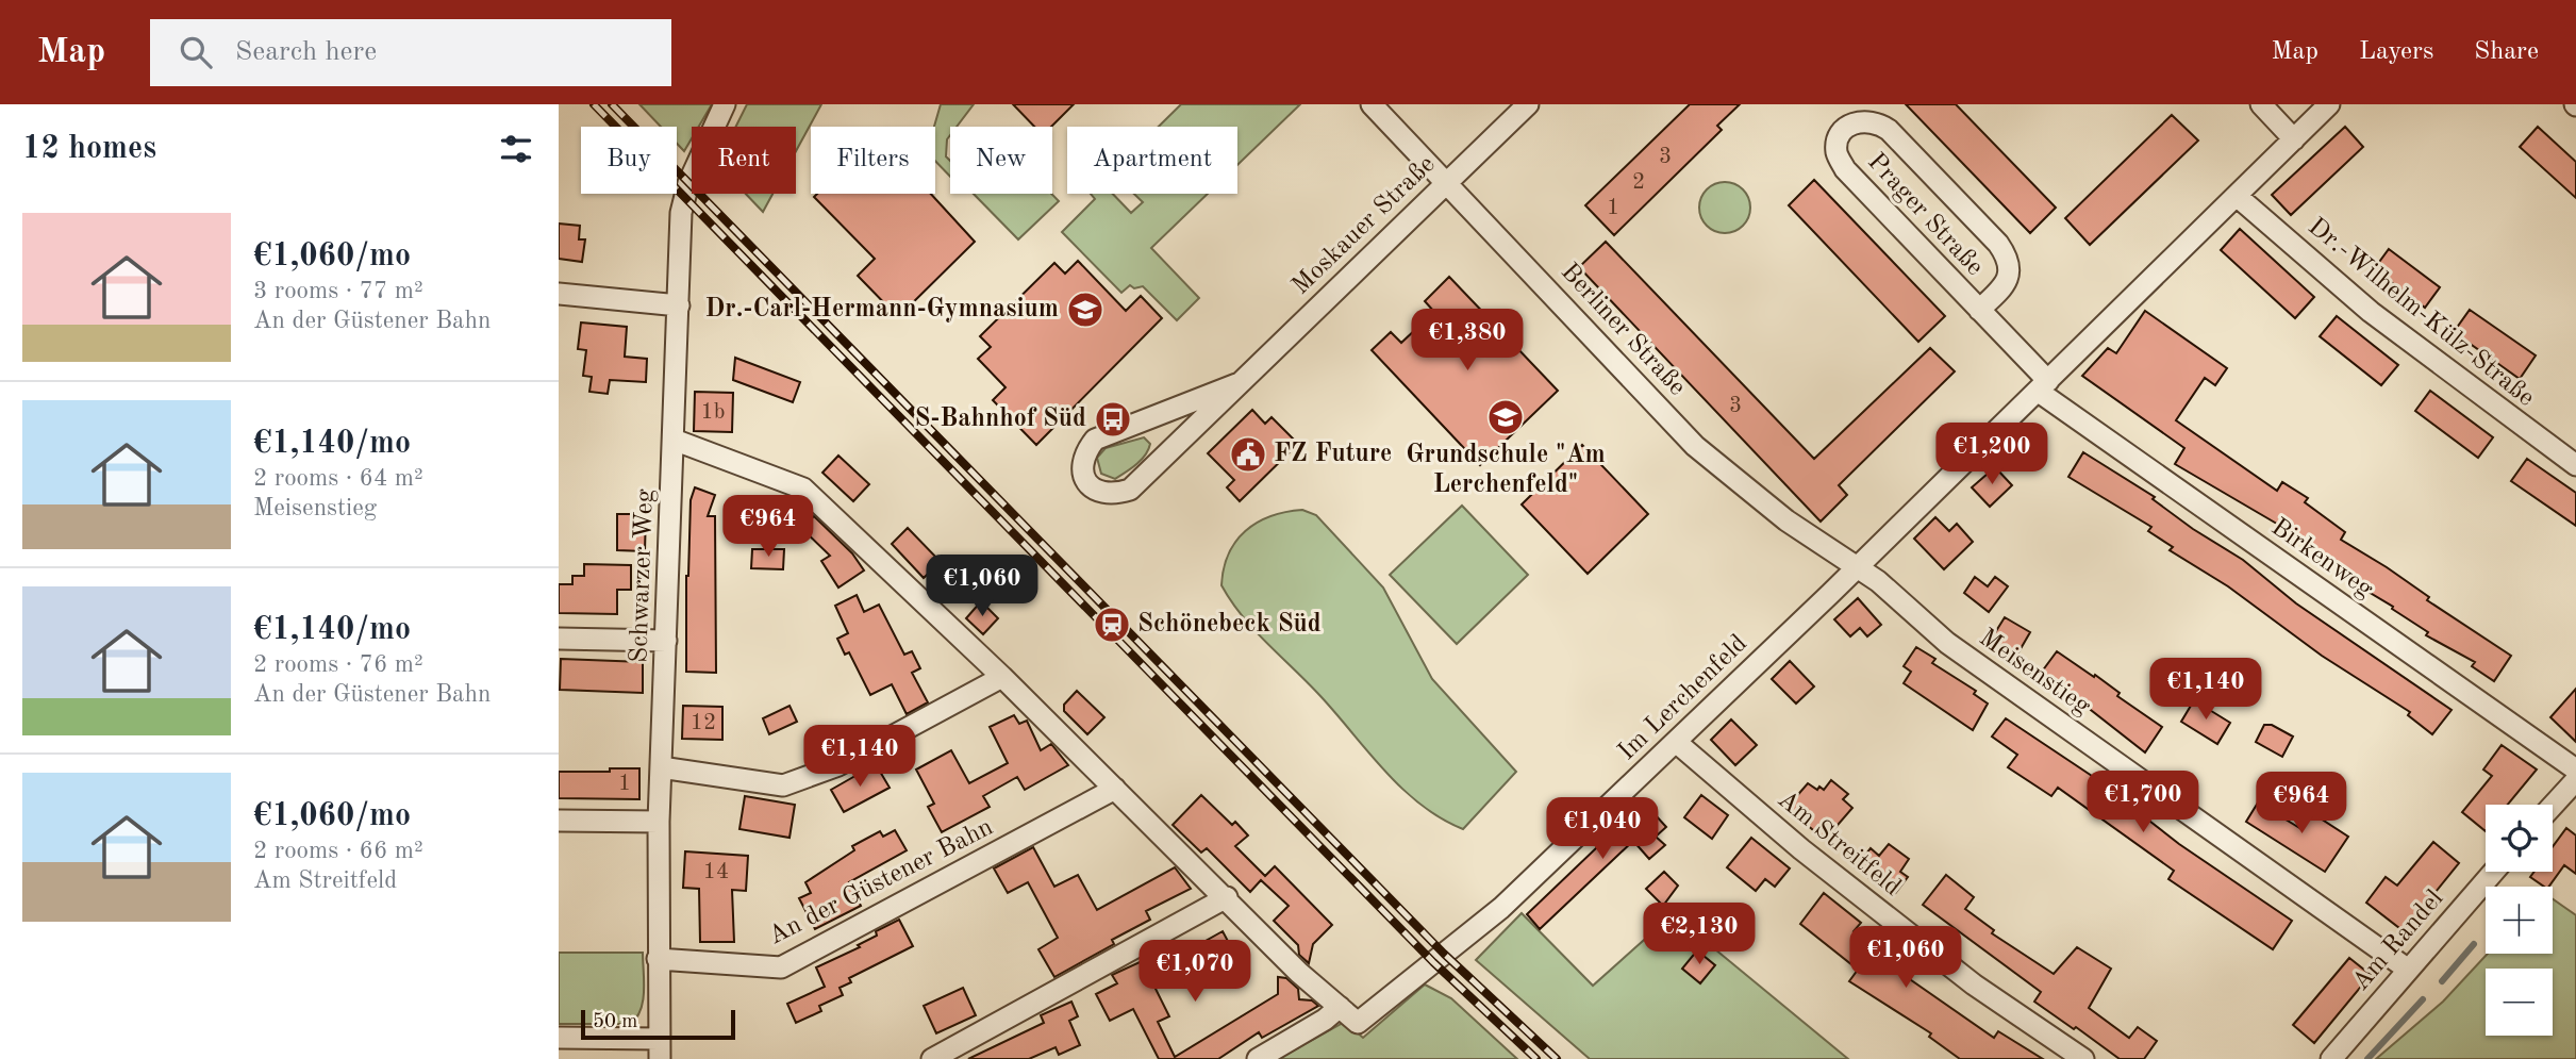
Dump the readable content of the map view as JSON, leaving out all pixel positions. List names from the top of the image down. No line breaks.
{"streets":{"street":["Prager Straße","Moskauer Straße","Dr.-Wilhelm-Külz-Straße","Berliner Straße","Birkenweg","Schwarzer Weg","Meisenstieg","Im Lerchenfeld","Am Streitfeld","An der Güstener Bahn","Am Randel"]},"crossings":[["Prager Straße","Birkenweg"],["Moskauer Straße","Berliner Straße"],["Berliner Straße","Meisenstieg"],["Berliner Straße","Im Lerchenfeld"],["Schwarzer Weg","An der Güstener Bahn"],["Meisenstieg","Im Lerchenfeld"],["Meisenstieg","Am Randel"],["Im Lerchenfeld","Am Streitfeld"]],"places":{"school or university":["Dr.-Carl-Hermann-Gymnasium","Grundschule \"Am Lerchenfeld\""],"bus stop":["S-Bahnhof Süd"],"public building":["FZ Future"],"station":["Schönebeck Süd"]},"house_numbers":["3","2","1","3","1b","12","1","14"],"scale_bar":"50 m","page":{"header":"Map","search":"Search here","nav":["Map","Layers","Share"],"heading":"12 homes","chip":["Buy","Rent","Filters","New","Apartment"],"list":[{"name":"€1,060/mo","note":"3 rooms · 77 m² · An der Güstener Bahn"},{"name":"€1,140/mo","note":"2 rooms · 64 m² · Meisenstieg"},{"name":"€1,140/mo","note":"2 rooms · 76 m² · An der Güstener Bahn"},{"name":"€1,060/mo","note":"2 rooms · 66 m² · Am Streitfeld"}],"price":["€1,380","€1,200","€964","€1,060","€1,140","€1,140","€1,700","€964","€1,040","€2,130","€1,060","€1,070"],"map_buttons":["+","−"],"scale":"50 m"}}
